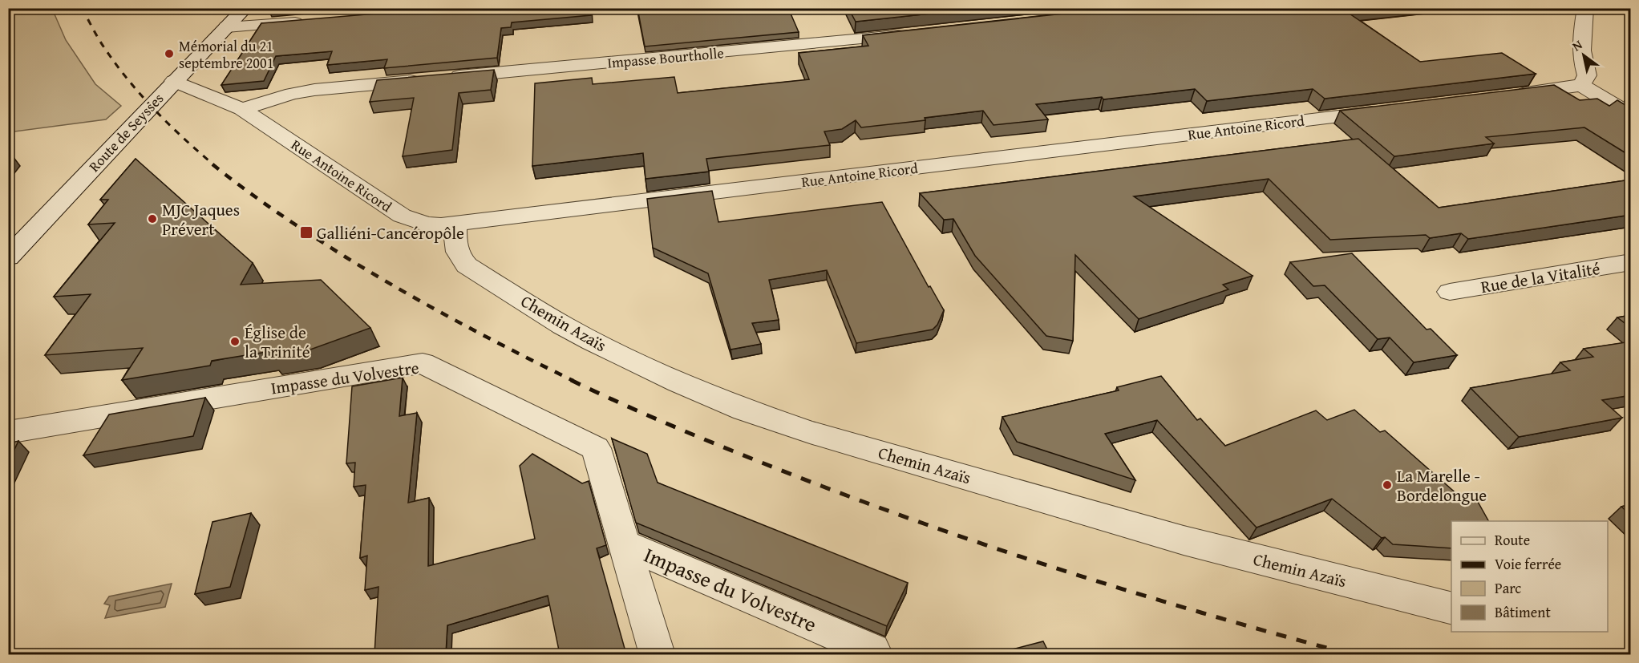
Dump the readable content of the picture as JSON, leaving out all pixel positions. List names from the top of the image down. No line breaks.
{"streets":{"street":["Impasse Bourtholle","Rue Antoine Ricord","Route de Seysses","Rue de la Vitalité","Chemin Azaïs","Impasse du Volvestre"]},"crossings":[["Impasse Bourtholle","Rue Antoine Ricord"],["Rue Antoine Ricord","Route de Seysses"],["Rue Antoine Ricord","Chemin Azaïs"]],"places":{"other":["Mémorial du 21 septembre 2001","MJC Jaques Prévert","Église de la Trinité","La Marelle - Bordelongue"],"transit":["Galliéni-Cancéropôle"]},"legend":["Route","Voie ferrée","Parc","Bâtiment"],"north":"top left"}
